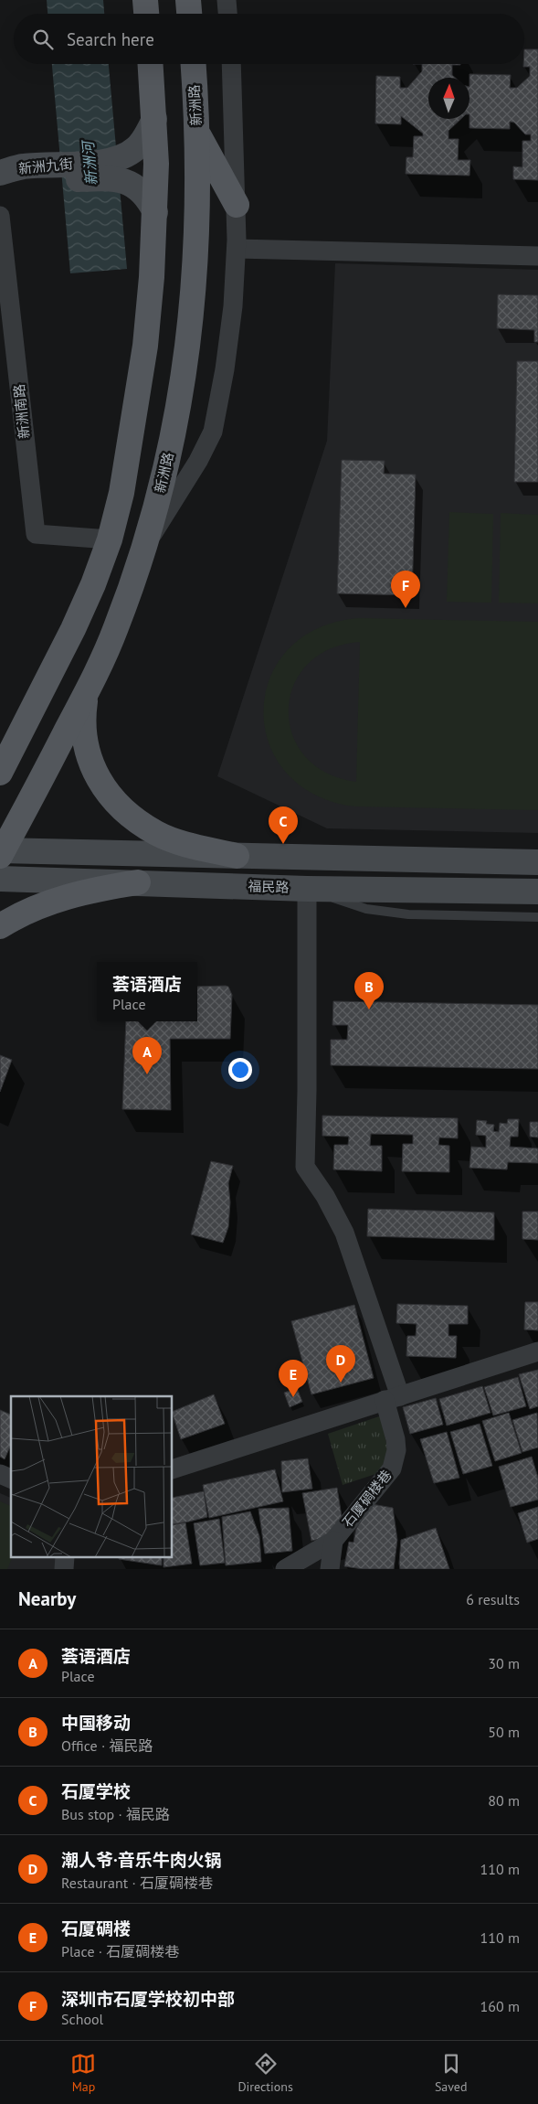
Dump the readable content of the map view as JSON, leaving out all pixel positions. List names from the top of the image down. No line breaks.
{"streets":{"main road":["新洲路","新洲九街","福民路"],"street":["新洲南路","石厦碉楼巷"]},"crossings":[["福民路","石厦碉楼巷"]],"water":["新洲河"],"north":"top","page":{"search":"Search here","pins":["F","C","B","A","D","E"],"popup":["荟语酒店","Place"],"heading":["Nearby","6 results"],"list":[{"mark":"A","name":"荟语酒店","note":"Place","value":"30 m"},{"mark":"B","name":"中国移动","note":"Office · 福民路","value":"50 m"},{"mark":"C","name":"石厦学校","note":"Bus stop · 福民路","value":"80 m"},{"mark":"D","name":"潮人爷·音乐牛肉火锅","note":"Restaurant · 石厦碉楼巷","value":"110 m"},{"mark":"E","name":"石厦碉楼","note":"Place · 石厦碉楼巷","value":"110 m"},{"mark":"F","name":"深圳市石厦学校初中部","note":"School","value":"160 m"}],"nav":["Map","Directions","Saved"]}}
